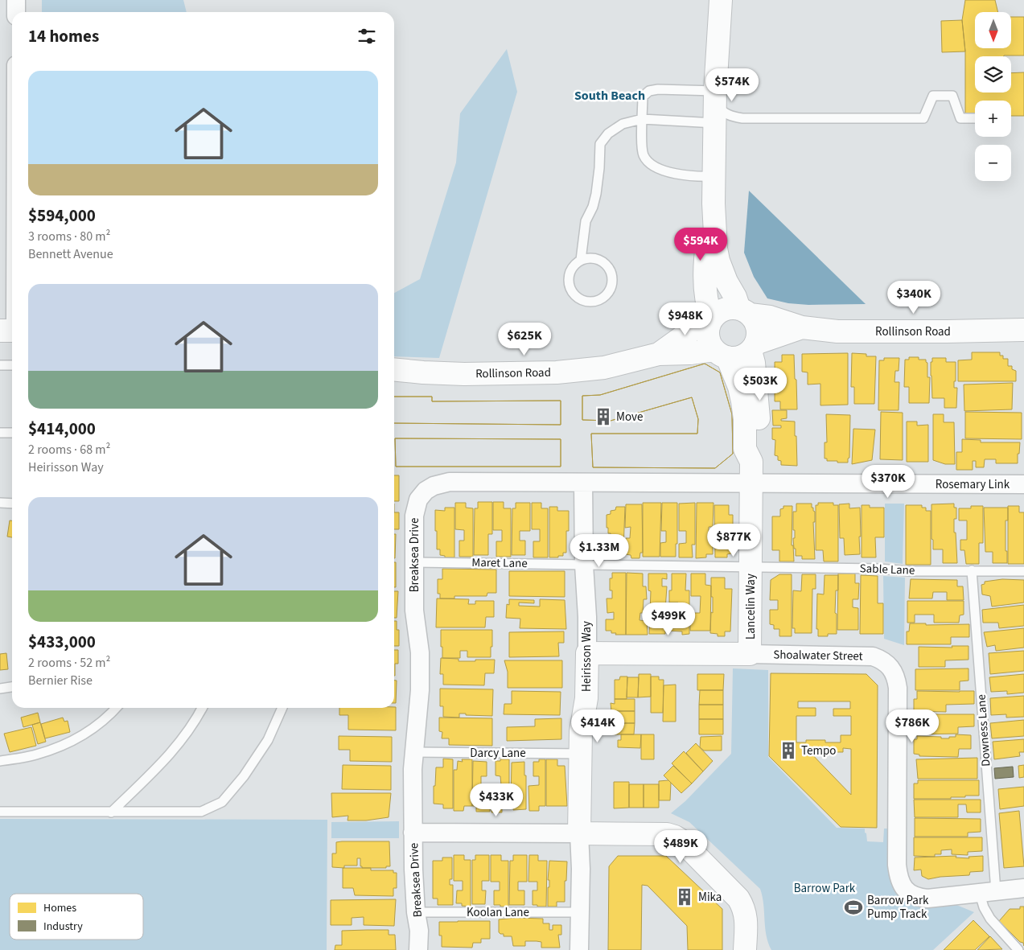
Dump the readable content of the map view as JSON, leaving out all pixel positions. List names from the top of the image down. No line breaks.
{"streets":{"street":["Rollinson Road","Rosemary Link","Breaksea Drive","Lancelin Way","Shoalwater Street","Heirisson Way"],"lane":["Maret Lane","Sable Lane","Downess Lane","Darcy Lane","Koolan Lane"]},"crossings":[["Rollinson Road","Lancelin Way"],["Rosemary Link","Breaksea Drive"],["Rosemary Link","Lancelin Way"],["Breaksea Drive","Maret Lane"],["Breaksea Drive","Lancelin Way"],["Breaksea Drive","Heirisson Way"],["Breaksea Drive","Darcy Lane"],["Breaksea Drive","Koolan Lane"],["Maret Lane","Sable Lane"],["Maret Lane","Lancelin Way"],["Maret Lane","Heirisson Way"],["Sable Lane","Lancelin Way"],["Sable Lane","Downess Lane"],["Lancelin Way","Shoalwater Street"],["Shoalwater Street","Heirisson Way"],["Shoalwater Street","Downess Lane"],["Heirisson Way","Darcy Lane"],["Heirisson Way","Koolan Lane"]],"districts":["South Beach"],"parks":["Barrow Park"],"places":{"building":["Move","Tempo","Mika"],"sports":["Barrow Park Pump Track"]},"legend":["Homes","Industry"],"north":"bottom","page":{"map_buttons":["+","−"],"heading":"14 homes","list":[{"name":"$594,000","note":"3 rooms · 80 m² · Bennett Avenue"},{"name":"$414,000","note":"2 rooms · 68 m² · Heirisson Way"},{"name":"$433,000","note":"2 rooms · 52 m² · Bernier Rise"}],"price":["$574K","$594K","$340K","$948K","$625K","$503K","$370K","$877K","$1.33M","$499K","$414K","$786K","$433K","$489K"]}}
